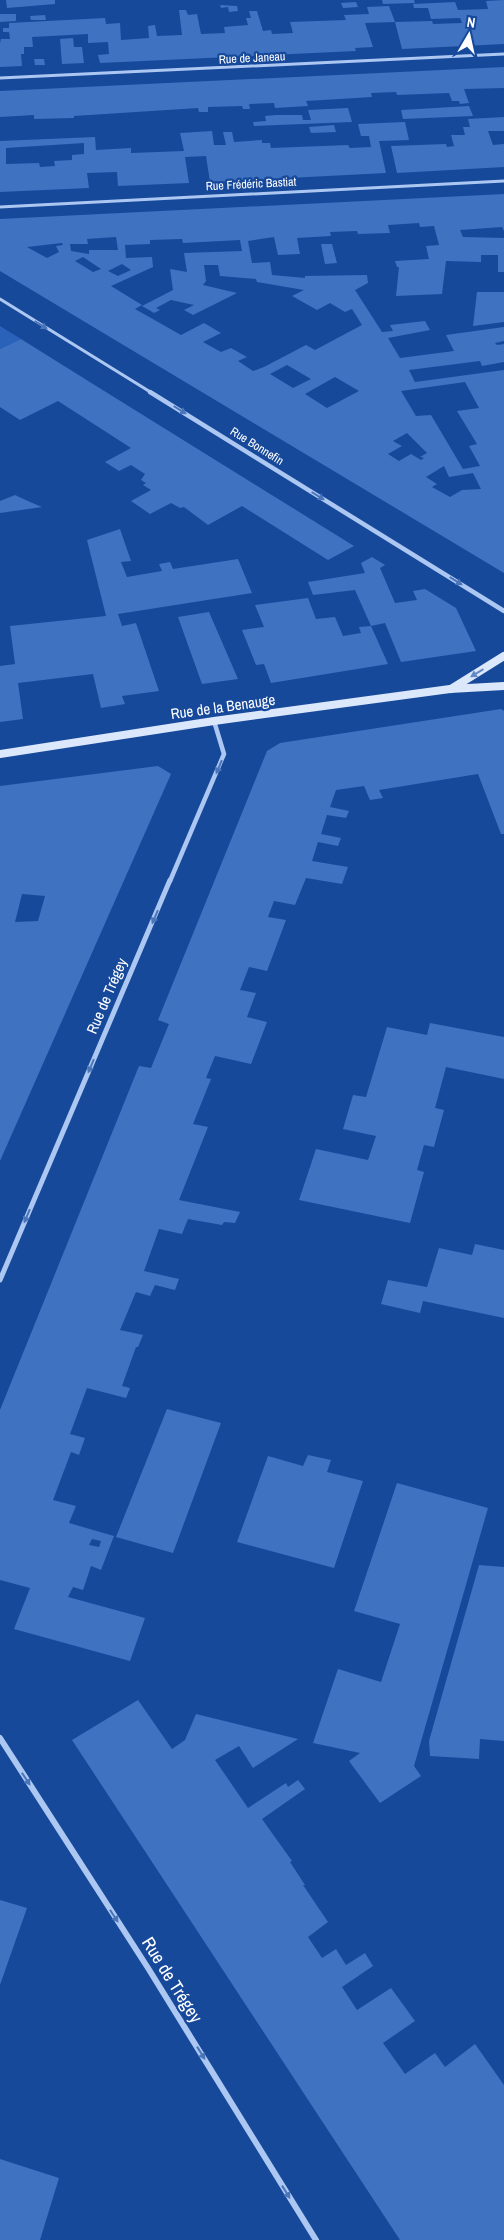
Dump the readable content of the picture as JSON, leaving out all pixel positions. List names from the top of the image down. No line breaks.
{"streets":{"main road":["Rue de la Benauge"],"street":["Rue de Janeau","Rue Frédéric Bastiat","Rue Bonnefin","Rue de Trégey"]},"crossings":[["Rue de la Benauge","Rue de Trégey"]],"one_way":["Rue Bonnefin","Rue de Trégey"],"north":"top"}
